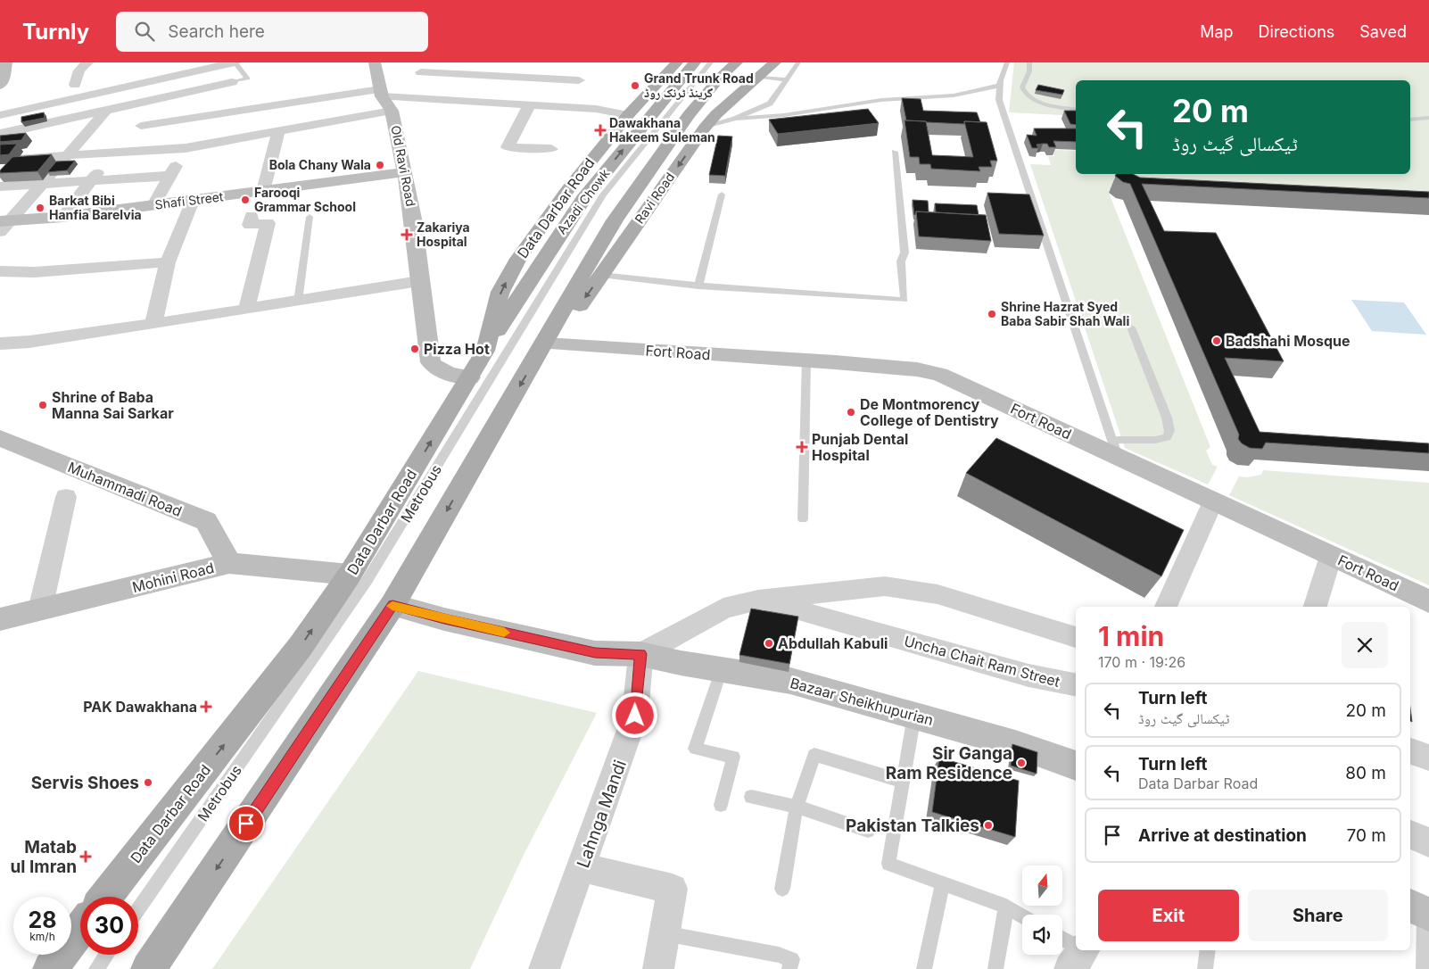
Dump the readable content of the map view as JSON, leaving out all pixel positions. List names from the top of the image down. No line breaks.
{"streets":{"main road":["Ravi Road","Azadi Chowk","Data Darbar Road"],"street":["Old Ravi Road","Shafi Street","Fort Road","Muhammadi Road","Mohini Road","Uncha Chait Ram Street","Bazaar Sheikhupurian","Lahnga Mandi"],"lane":["Metrobus"]},"crossings":[["Old Ravi Road","Shafi Street"],["Old Ravi Road","Data Darbar Road"],["Ravi Road","Fort Road"],["Azadi Chowk","Data Darbar Road"],["Data Darbar Road","Mohini Road"],["Muhammadi Road","Mohini Road"],["Bazaar Sheikhupurian","Lahnga Mandi"]],"places":{"other":["Grand Trunk Road گرینڈ ٹرنک روڈ","Bola Chany Wala","Farooqi Grammar School","Barkat Bibi Hanfia Barelvia","Shrine Hazrat Syed Baba Sabir Shah Wali","Badshahi Mosque","Pizza Hot","Shrine of Baba Manna Sai Sarkar","De Montmorency College of Dentistry","Abdullah Kabuli","Sir Ganga Ram Residence","Servis Shoes","Pakistan Talkies"],"health":["Dawakhana Hakeem Suleman","Zakariya Hospital","Punjab Dental Hospital","PAK Dawakhana","Matab ul Imran"]},"north":"top","page":{"header":"Turnly","search":"Search here","nav":["Map","Directions","Saved"],"turn":["20 m","ٹیکسالی گیٹ روڈ"],"heading":["1 min","170 m · 19:26"],"list":[{"name":"Turn left","note":"ٹیکسالی گیٹ روڈ","value":"20 m"},{"name":"Turn left","note":"Data Darbar Road","value":"80 m"},{"name":"Arrive at destination","value":"70 m"}],"buttons":["Exit","Share"],"speed":"28 km/h","limit":"30"}}
